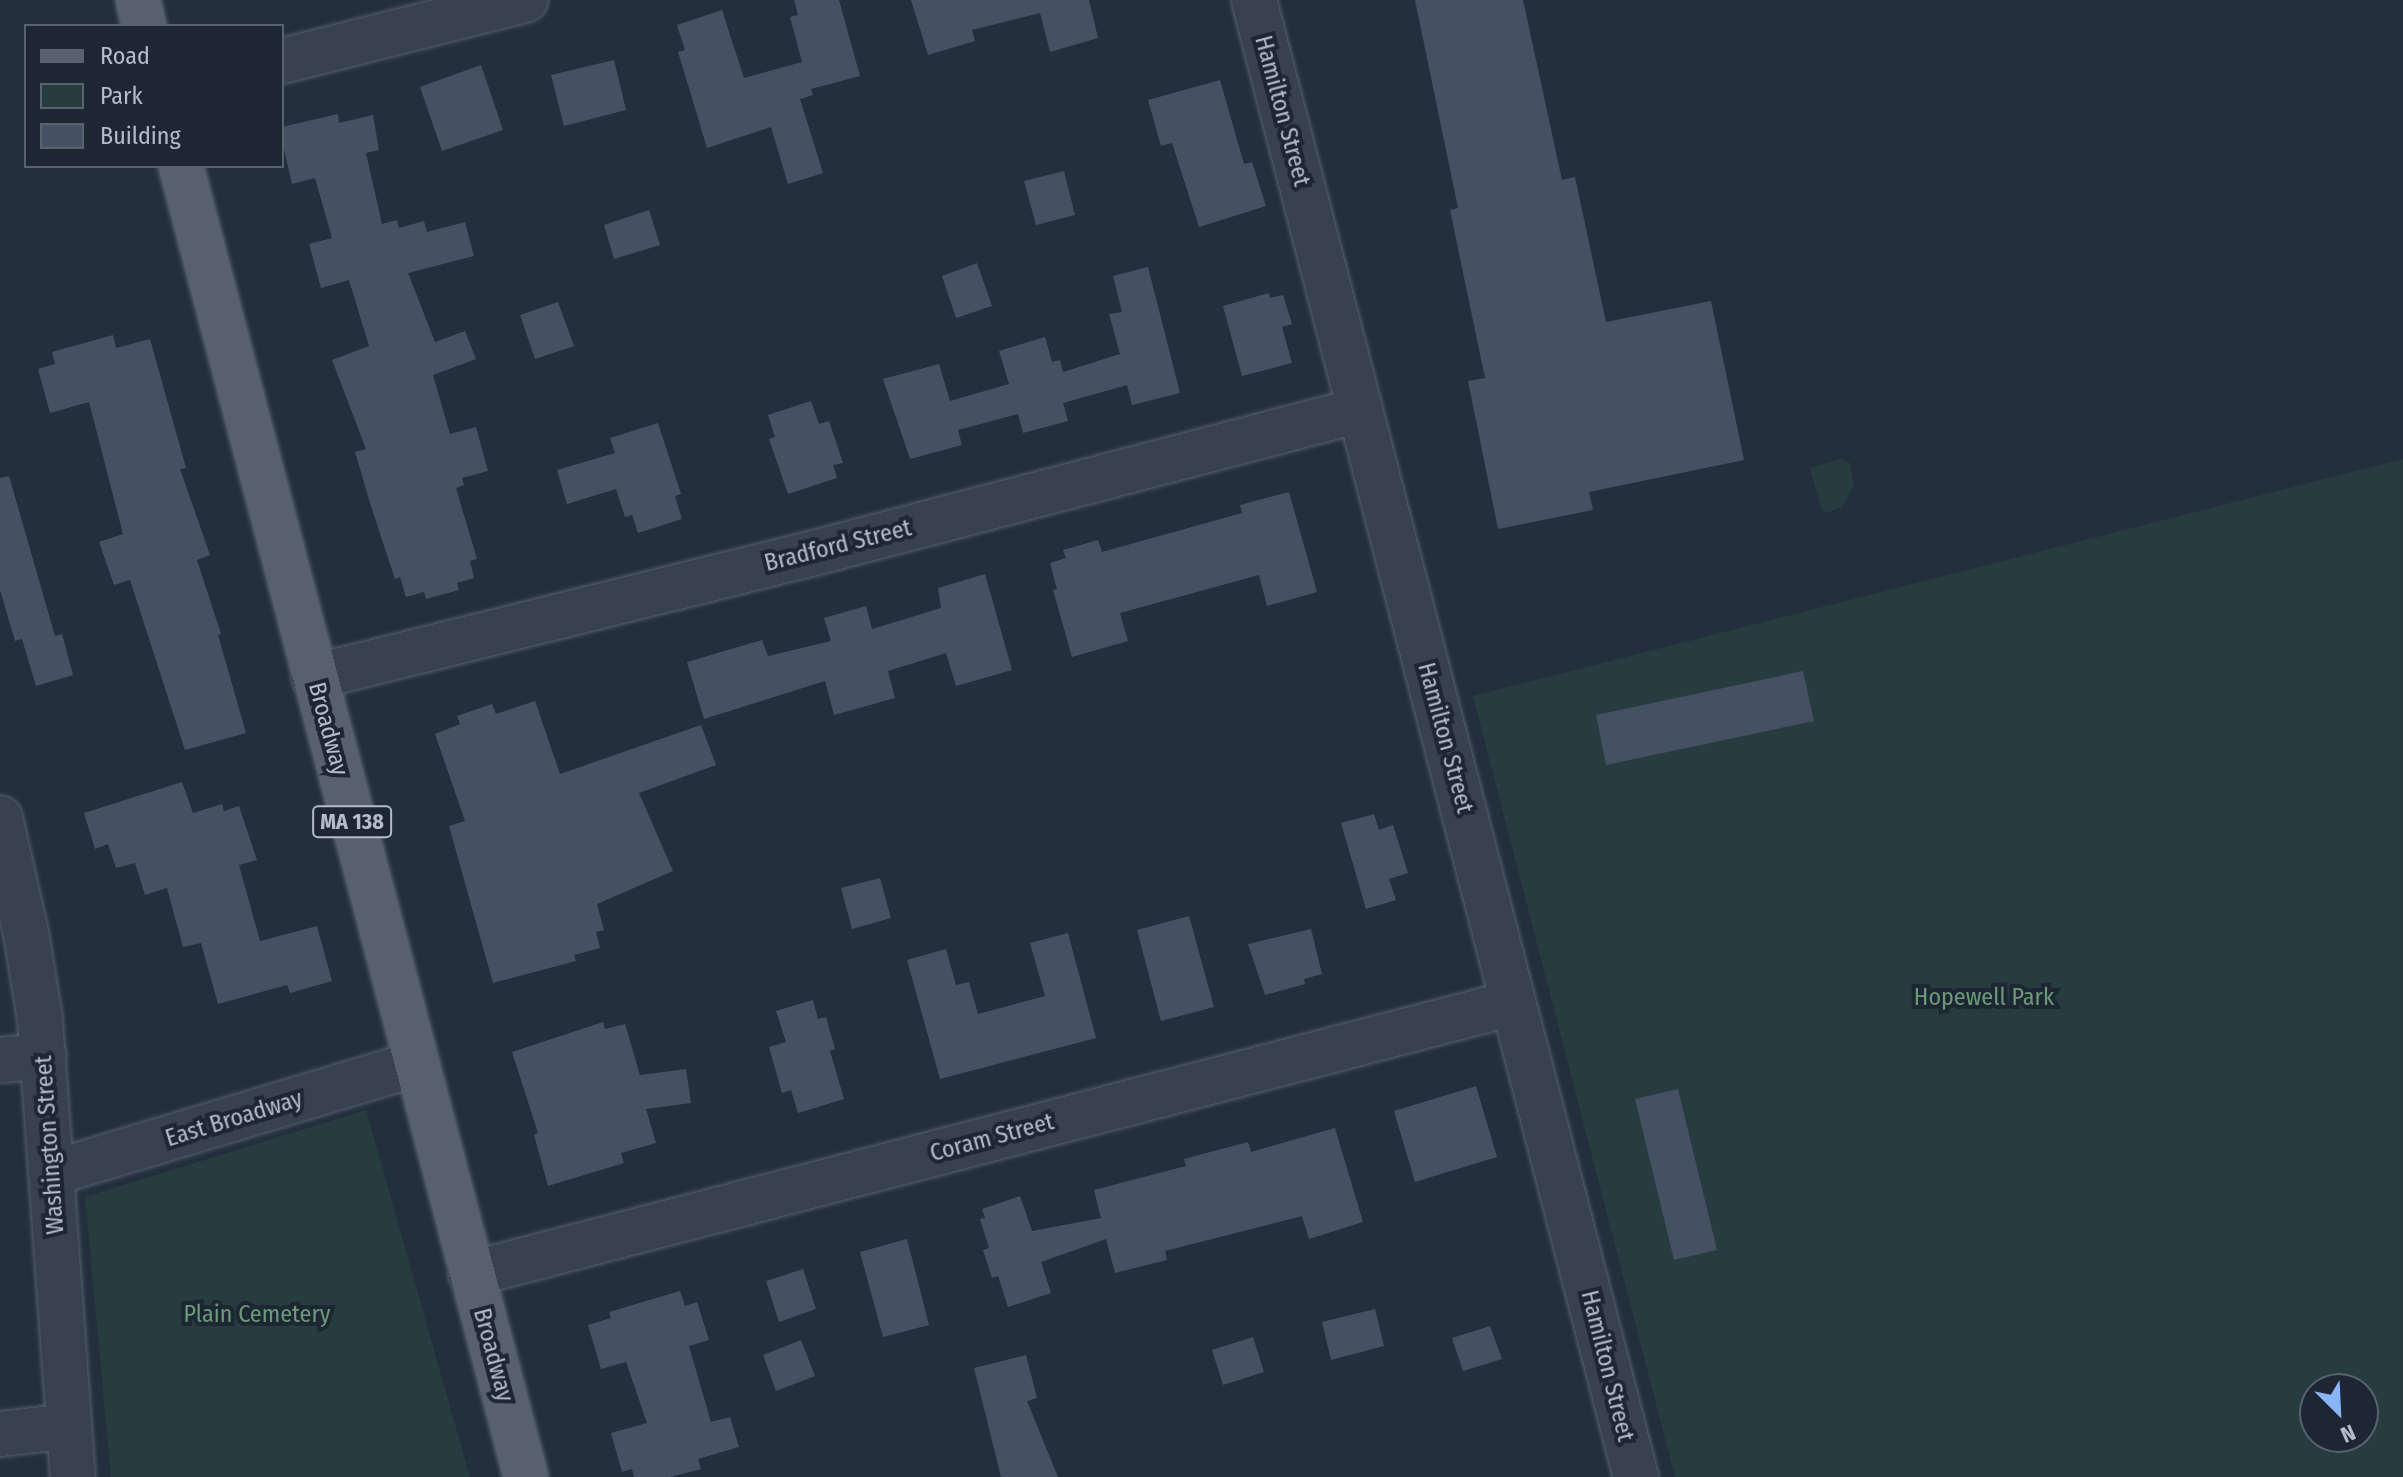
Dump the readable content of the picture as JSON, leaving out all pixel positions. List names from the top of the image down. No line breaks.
{"streets":{"main road":["Broadway","MA 138"],"street":["Hamilton Street","Bradford Street","East Broadway","Coram Street","Washington Street"]},"crossings":[["Hamilton Street","Bradford Street"],["Hamilton Street","Coram Street"],["Bradford Street","Broadway"],["Broadway","East Broadway"],["Broadway","Coram Street"],["East Broadway","Washington Street"]],"parks":["Hopewell Park","Plain Cemetery"],"legend":["Road","Park","Building"],"north":"bottom right"}
